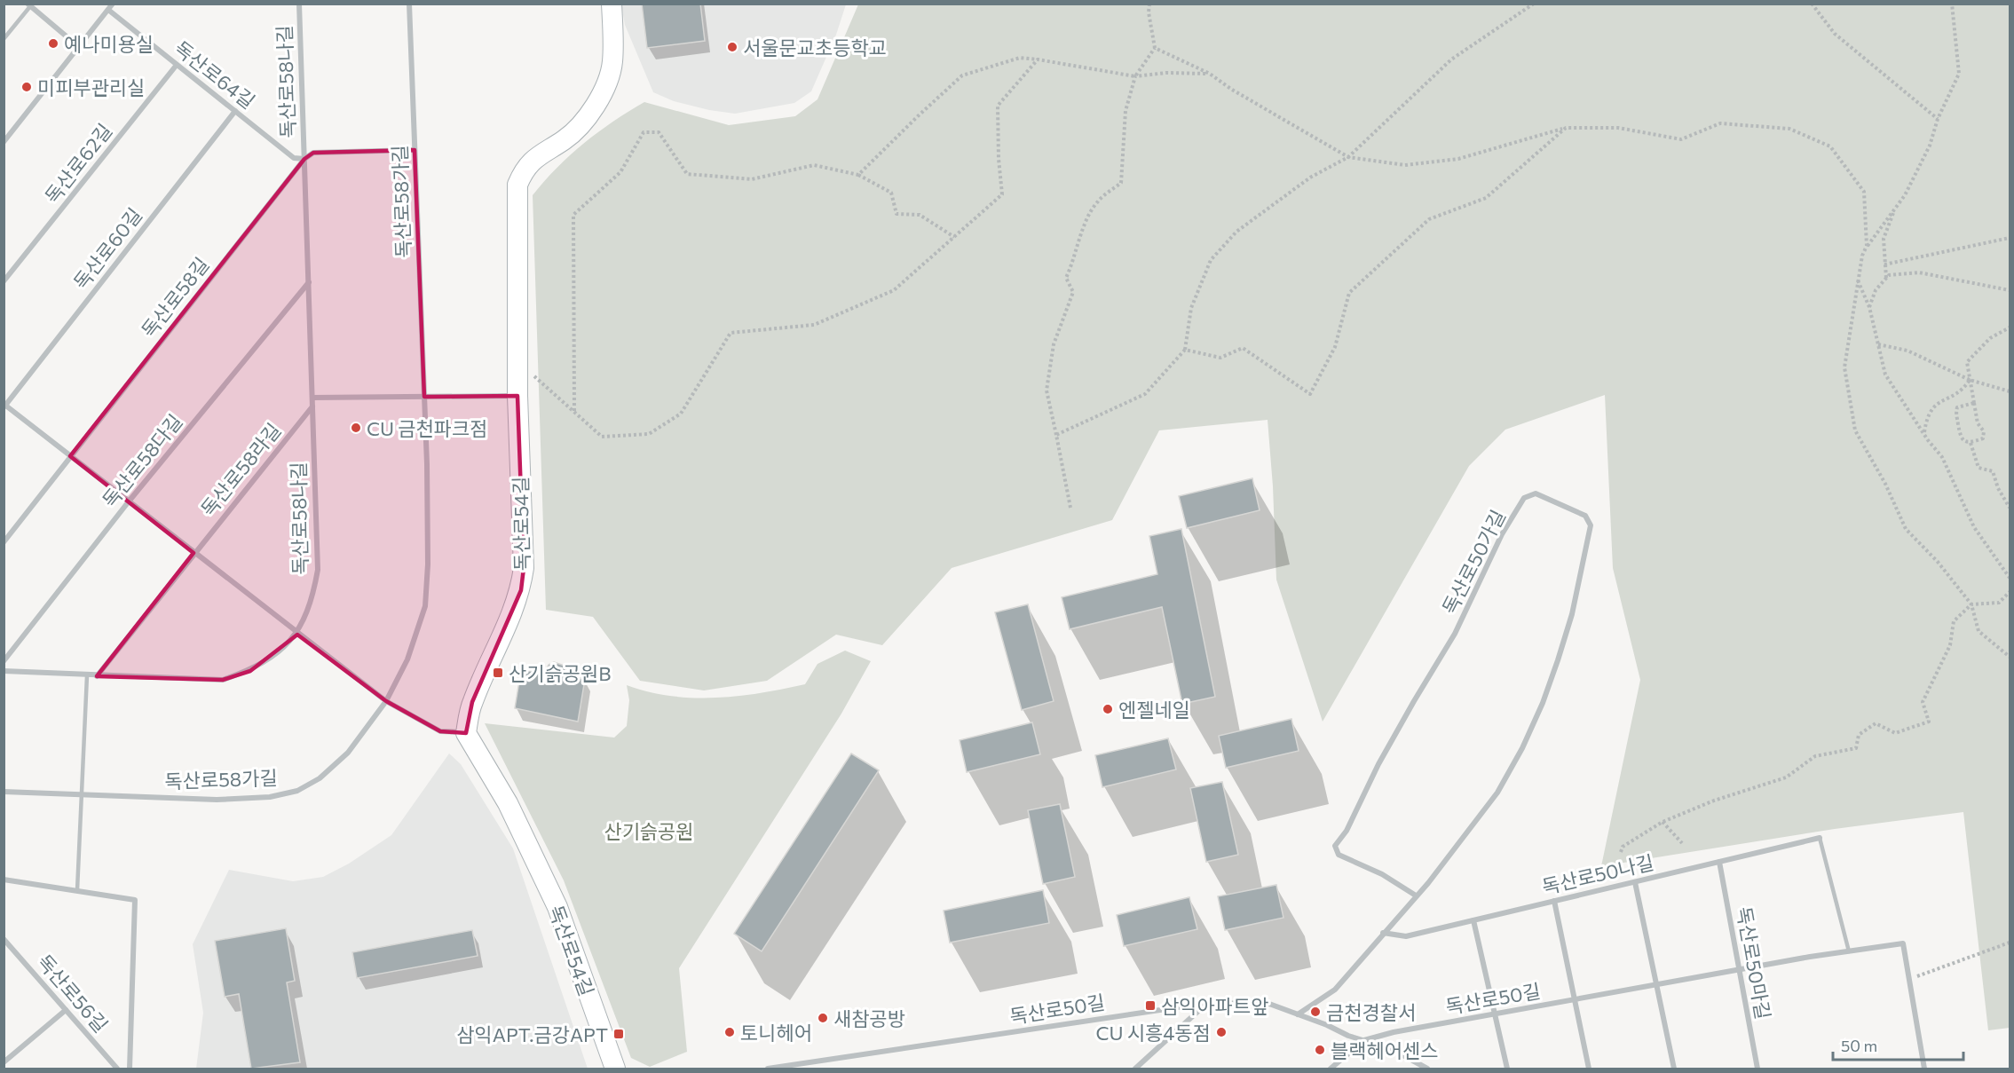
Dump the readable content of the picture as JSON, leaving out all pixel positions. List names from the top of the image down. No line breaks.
{"streets":{"street":["독산로64길","독산로58나길","독산로62길","독산로58가길","독산로60길","독산로58길","독산로58다길","독산로58라길","독산로54길","독산로50가길","독산로50나길","독산로50마길","독산로56길","독산로50길"]},"crossings":[["독산로64길","독산로58나길"],["독산로64길","독산로62길"],["독산로64길","독산로60길"],["독산로64길","독산로58길"],["독산로58나길","독산로58가길"],["독산로58나길","독산로58길"],["독산로58나길","독산로58다길"],["독산로58나길","독산로58라길"],["독산로60길","독산로58길"],["독산로50가길","독산로50나길"],["독산로50가길","독산로50길"],["독산로50나길","독산로50마길"],["독산로50마길","독산로50길"]],"parks":["산기슭공원"],"places":{"other":["예나미용실","서울문교초등학교","미피부관리실","CU 금천파크점","엔젤네일","금천경찰서","새참공방","토니헤어","CU 시흥4동점","블랙헤어센스"],"transit":["산기슭공원B","삼익아파트앞","삼익APT.금강APT"]},"scale_bar":"50 m"}
